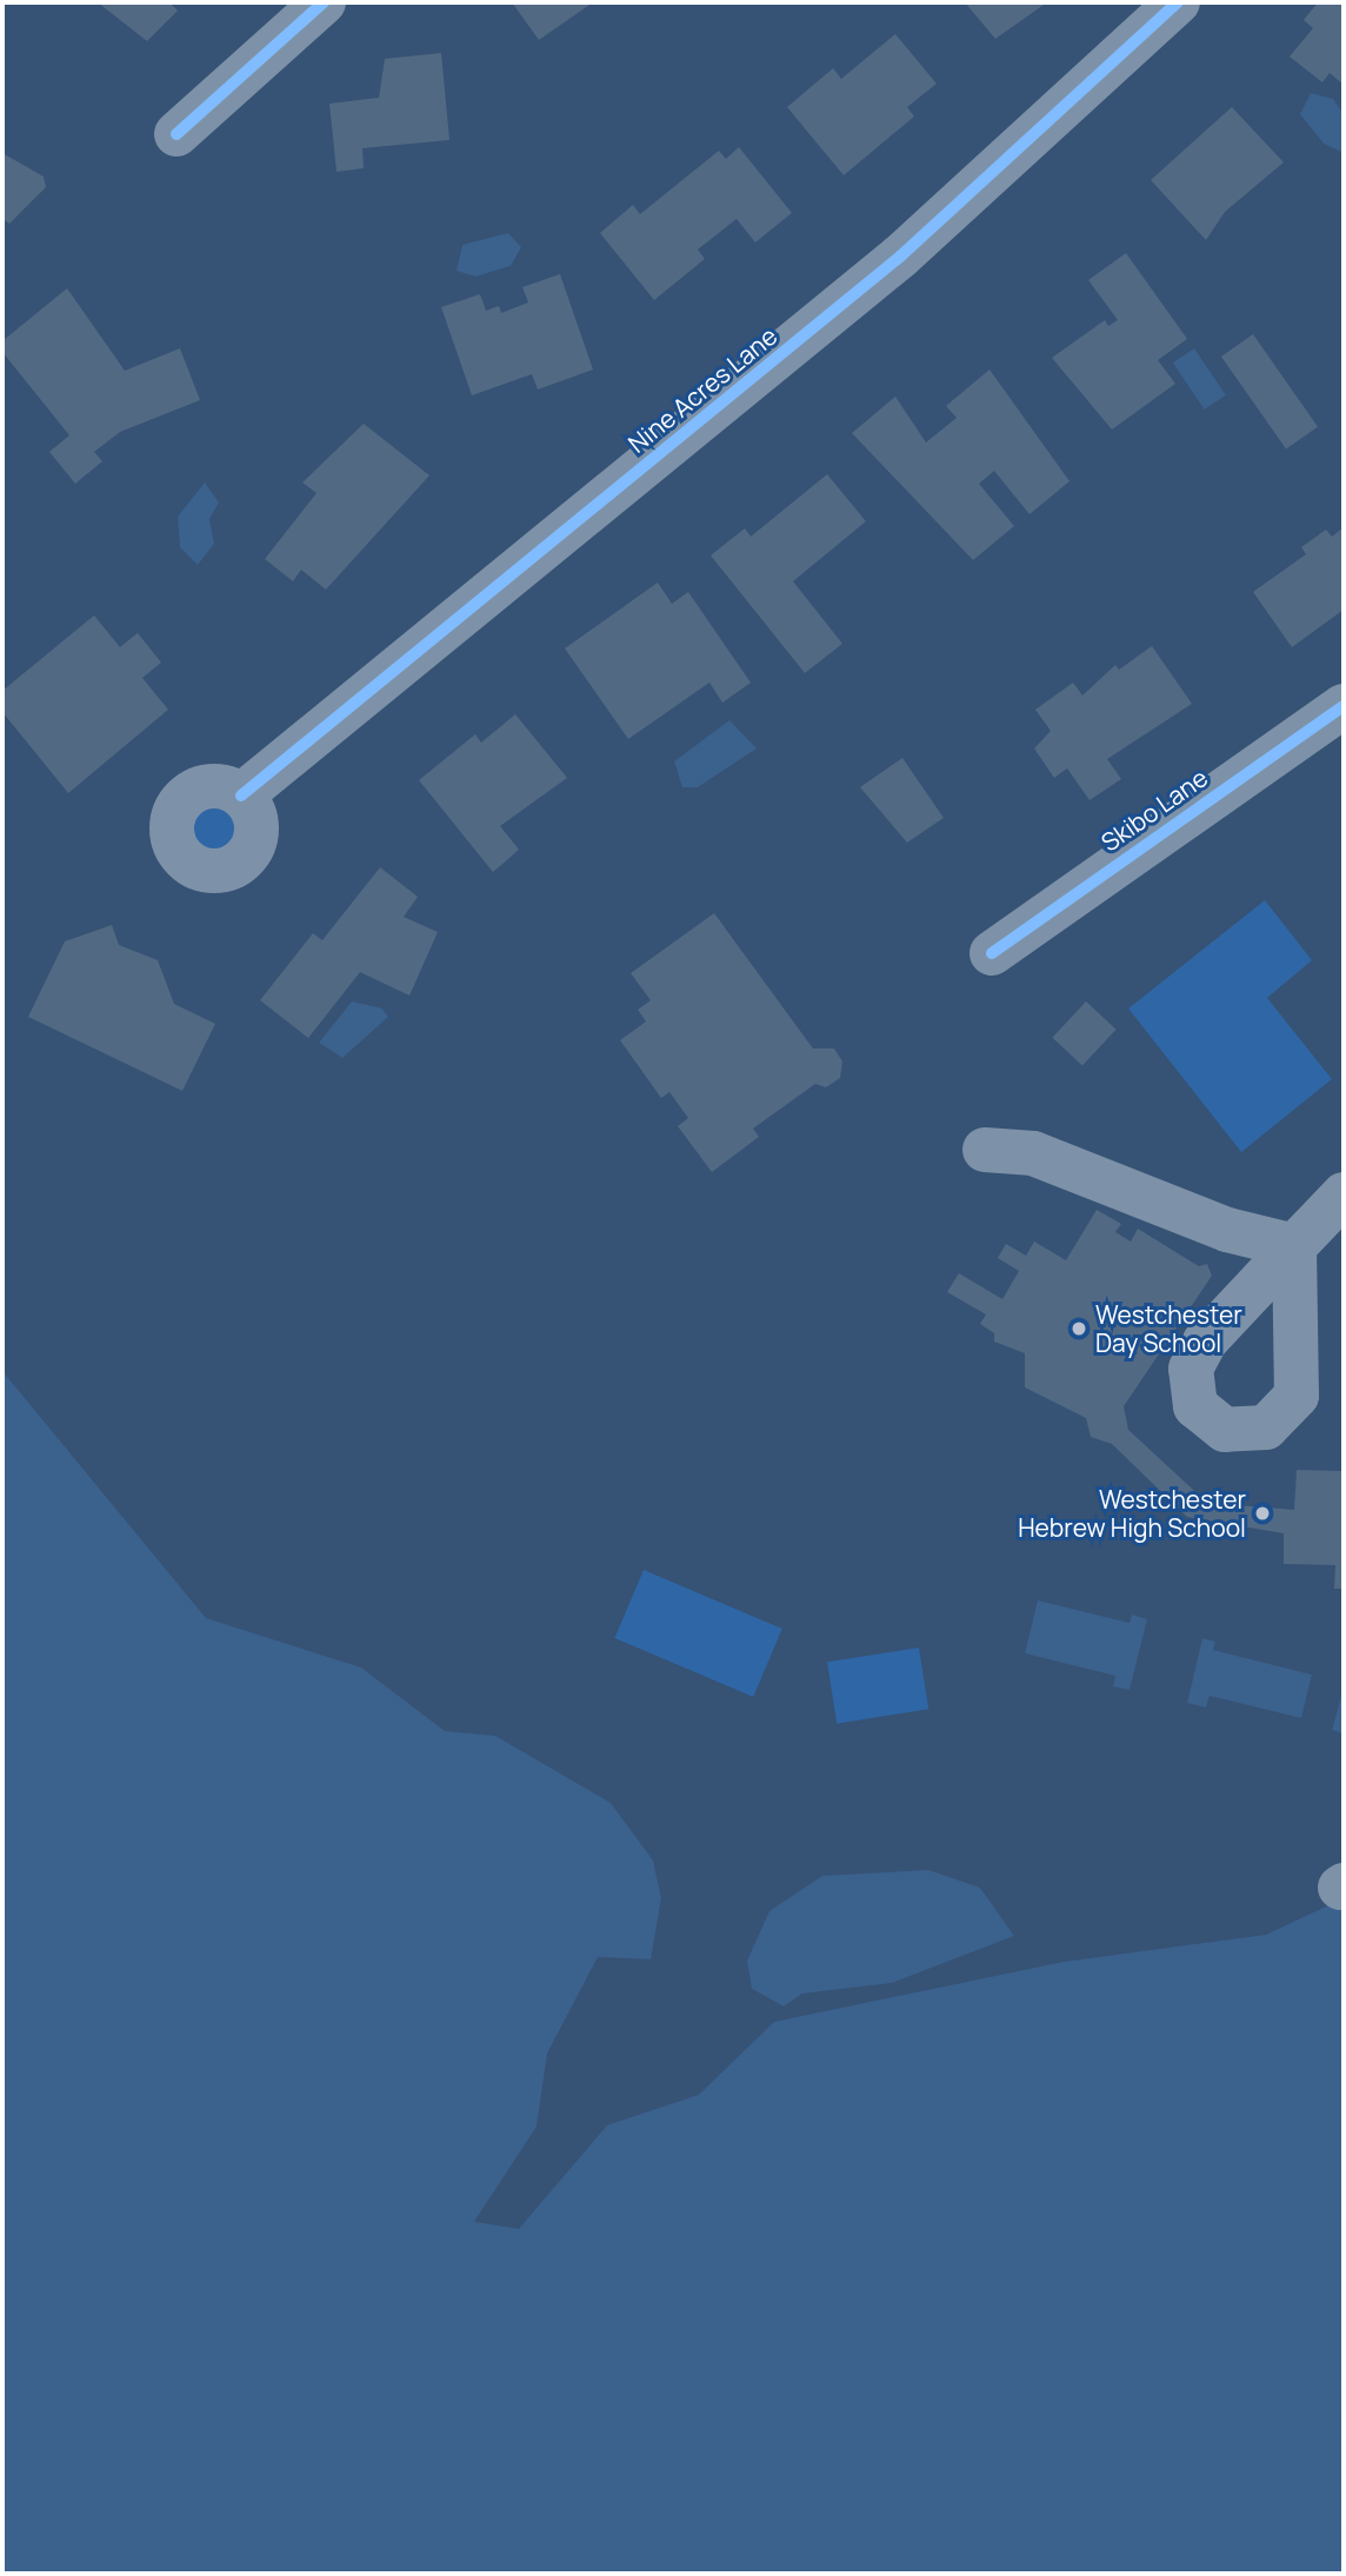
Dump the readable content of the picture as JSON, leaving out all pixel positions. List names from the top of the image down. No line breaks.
{"streets":{"street":["Nine Acres Lane","Skibo Lane"]},"places":["Westchester Day School","Westchester Hebrew High School"]}
